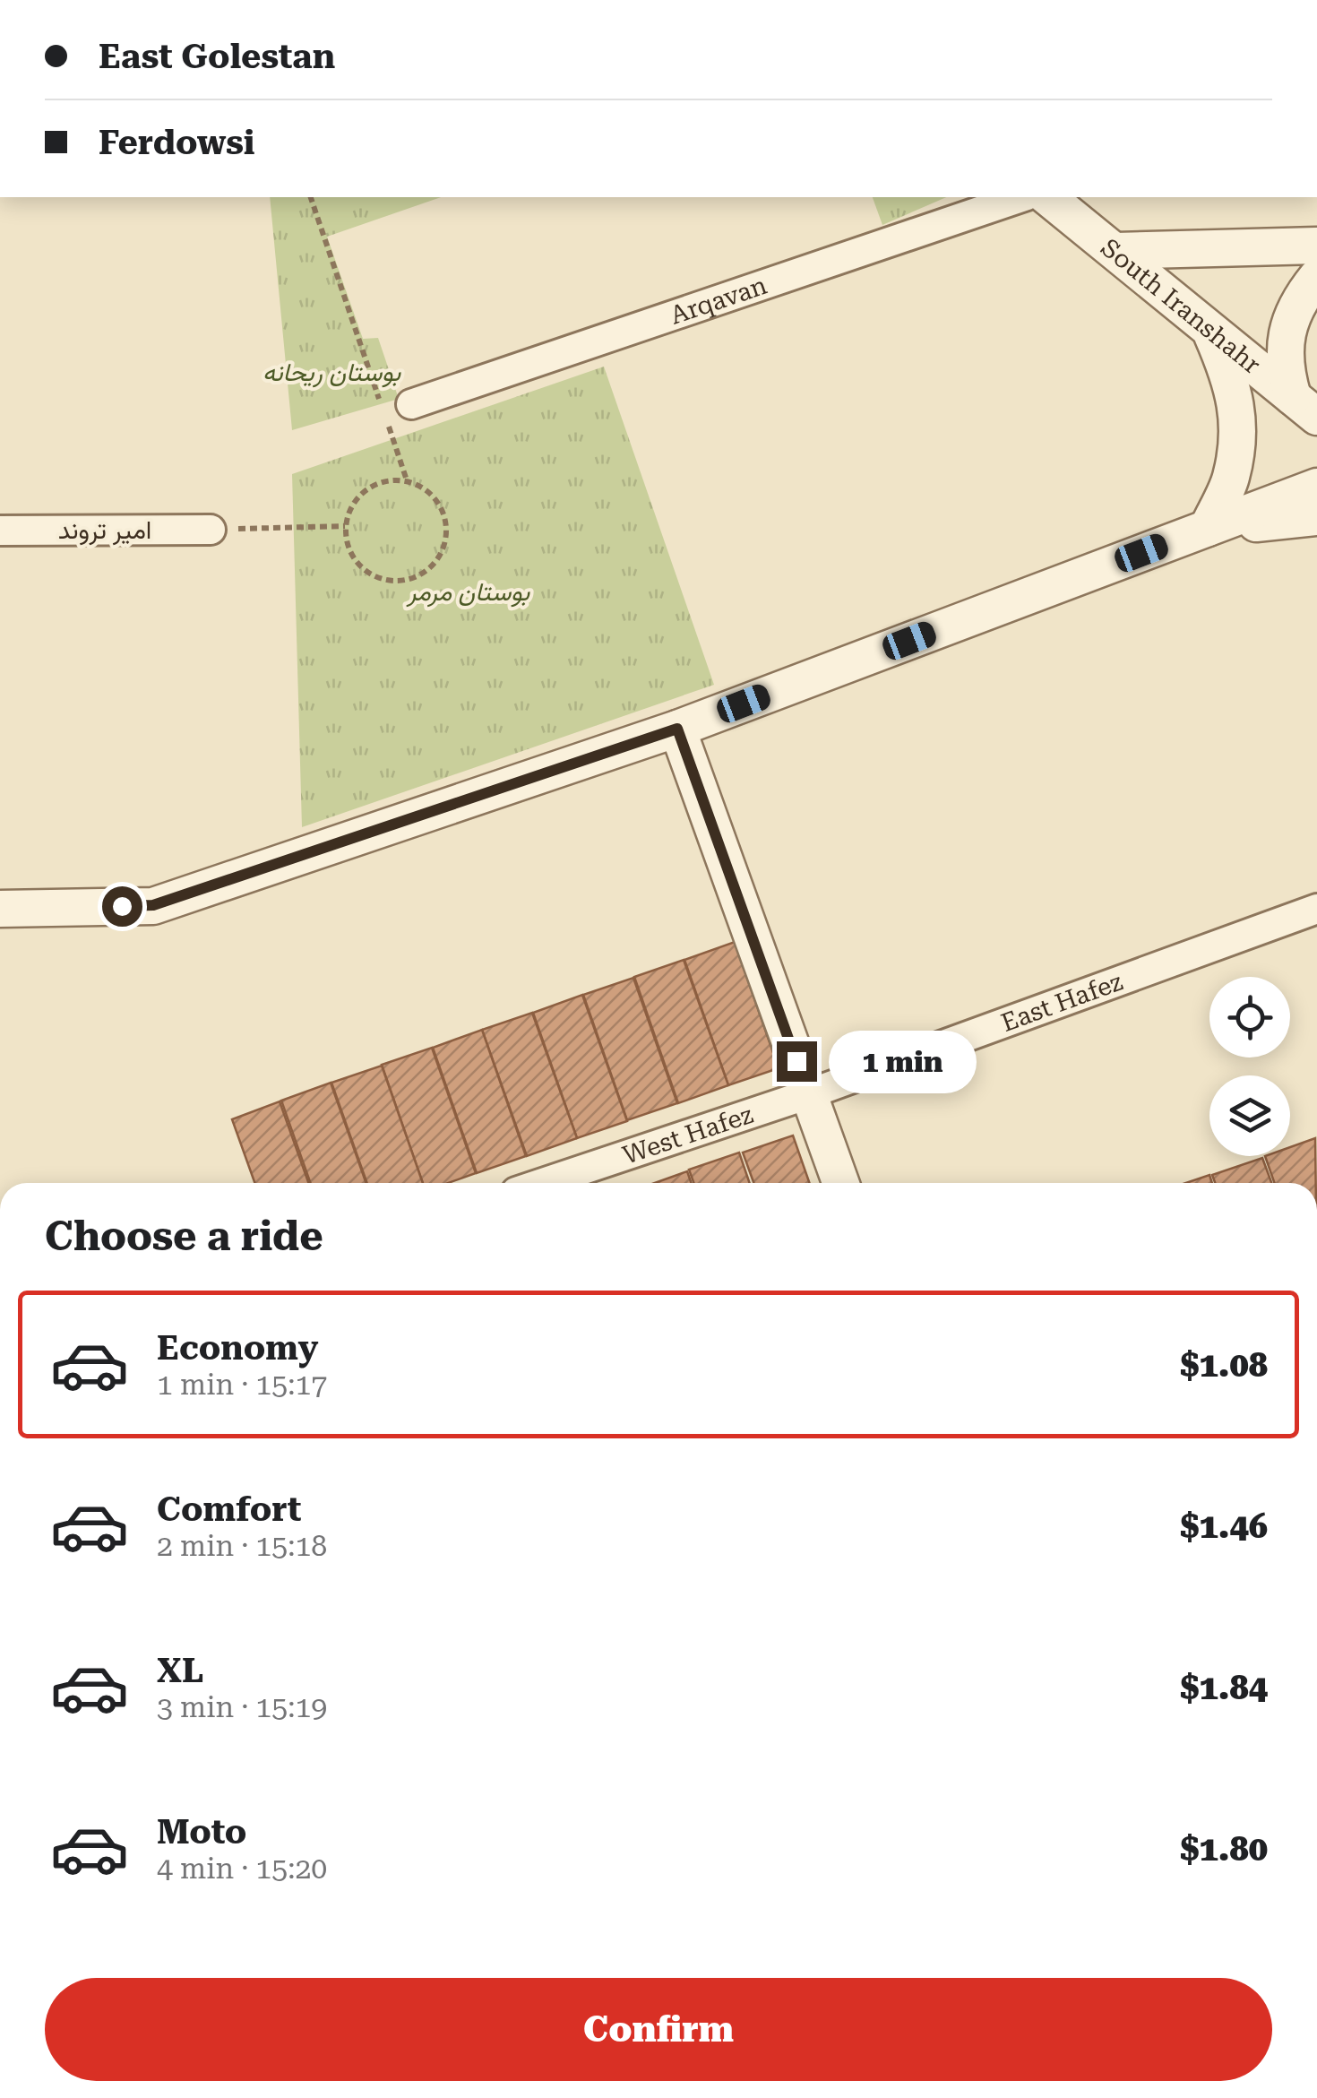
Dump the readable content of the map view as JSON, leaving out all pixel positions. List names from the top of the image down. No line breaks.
{"streets":{"street":["Arqavan","South Iranshahr","امیر تروند","East Hafez","West Hafez"]},"crossings":[["East Hafez","West Hafez"]],"parks":["بوستان ریحانه","بوستان مرمر"],"page":{"banner":["East Golestan","Ferdowsi"],"bubble":"1 min","heading":"Choose a ride","list":[{"name":"Economy","note":"1 min · 15:17","value":"$1.08"},{"name":"Comfort","note":"2 min · 15:18","value":"$1.46"},{"name":"XL","note":"3 min · 15:19","value":"$1.84"},{"name":"Moto","note":"4 min · 15:20","value":"$1.80"}],"buttons":"Confirm"}}
